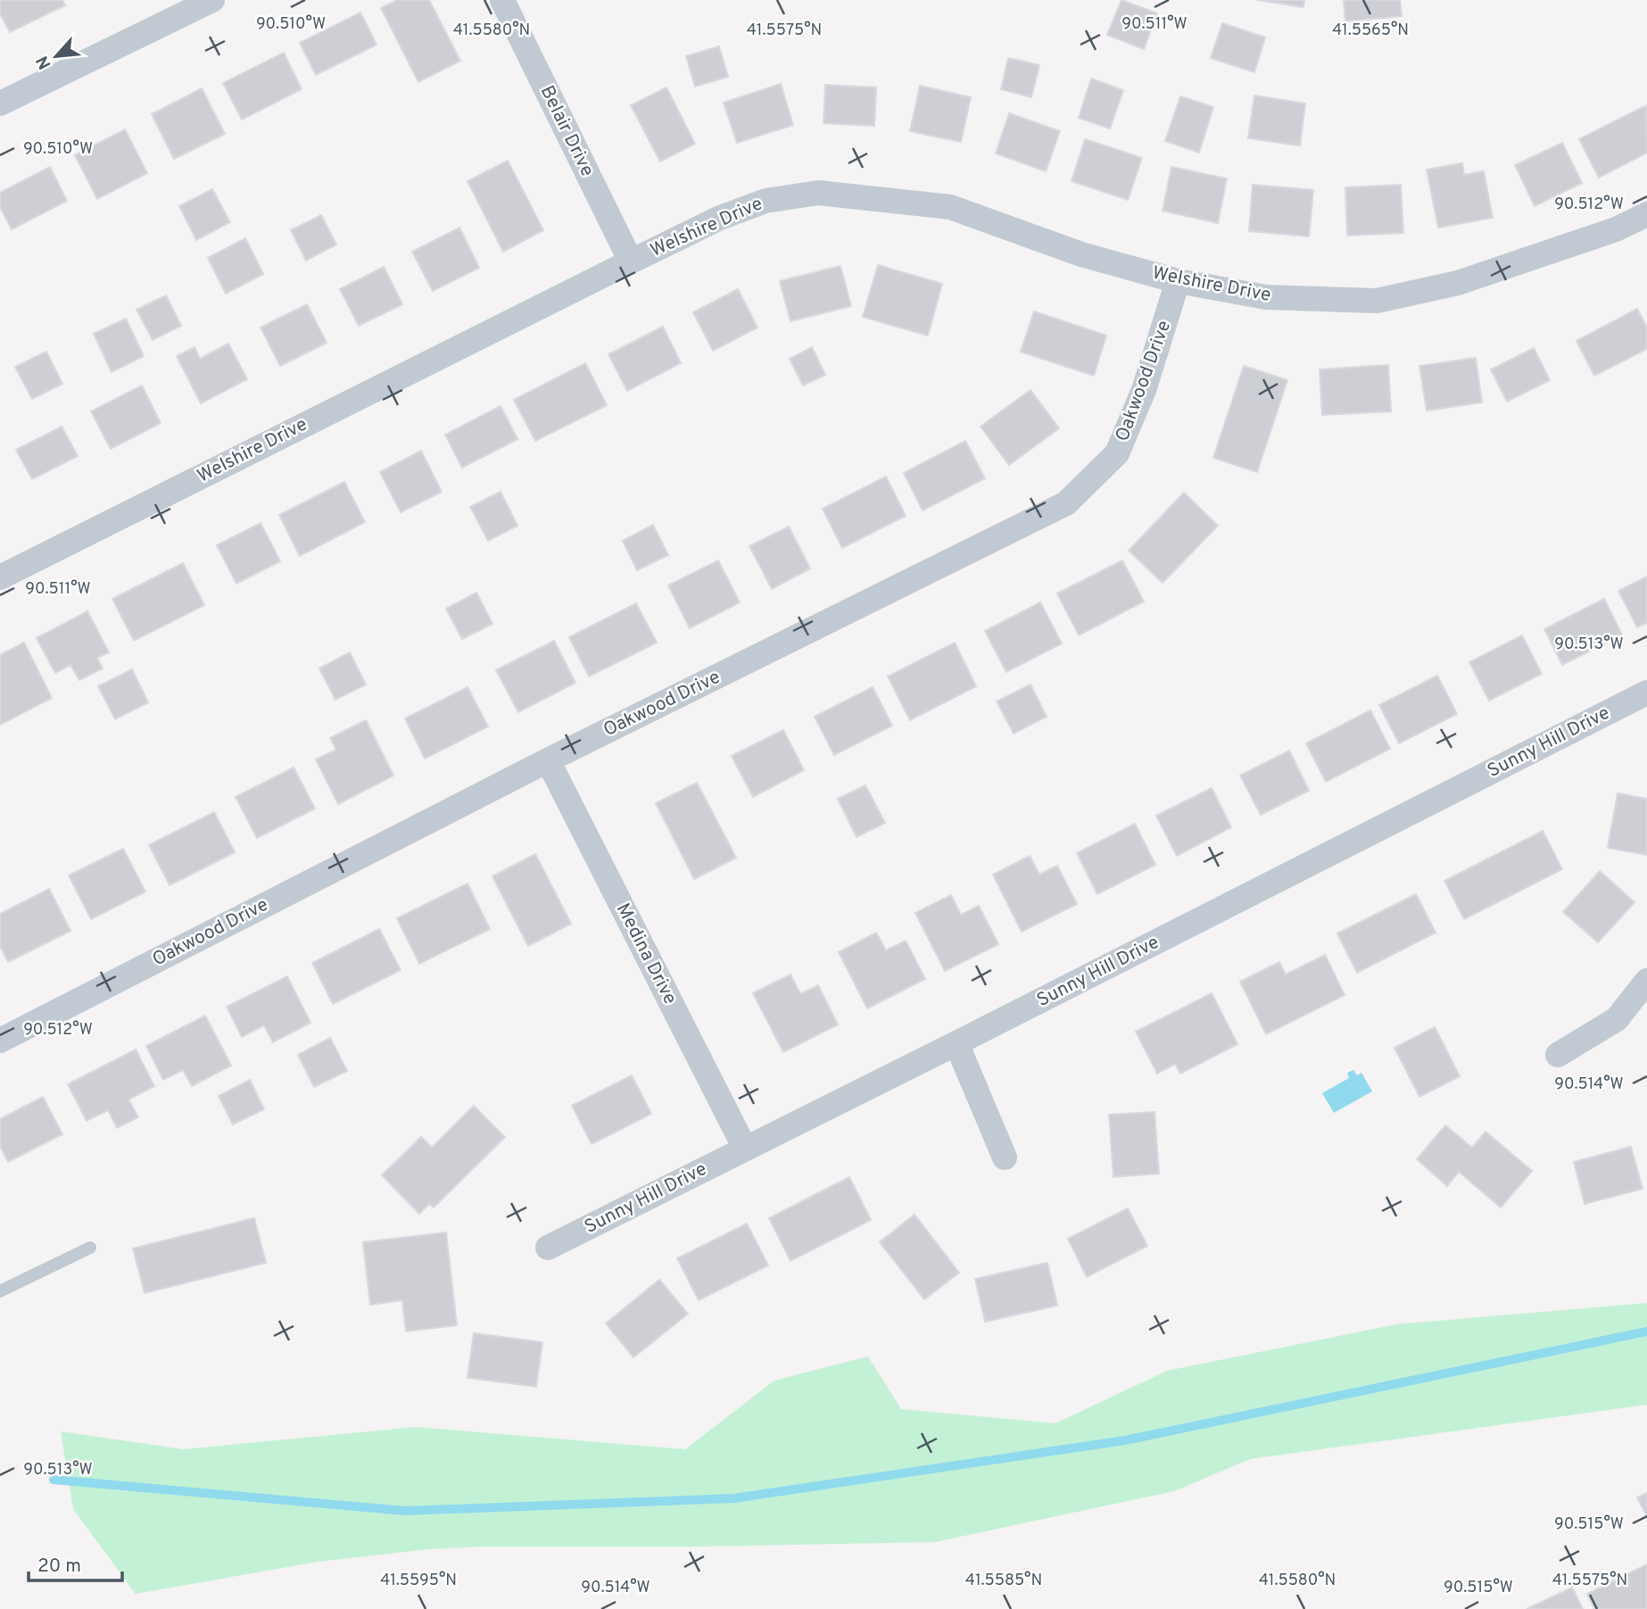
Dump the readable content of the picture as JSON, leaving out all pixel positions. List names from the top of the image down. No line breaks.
{"streets":{"street":["Belair Drive","Welshire Drive","Oakwood Drive","Sunny Hill Drive","Medina Drive"]},"crossings":[["Belair Drive","Welshire Drive"],["Welshire Drive","Oakwood Drive"],["Oakwood Drive","Medina Drive"],["Sunny Hill Drive","Medina Drive"]],"scale_bar":"20 m","north":"bottom left","coordinates":["90.510°W","90.511°W","41.5580°N","41.5575°N","41.5565°N","90.512°W","90.513°W","90.514°W","90.515°W","41.5595°N","41.5585°N"]}
